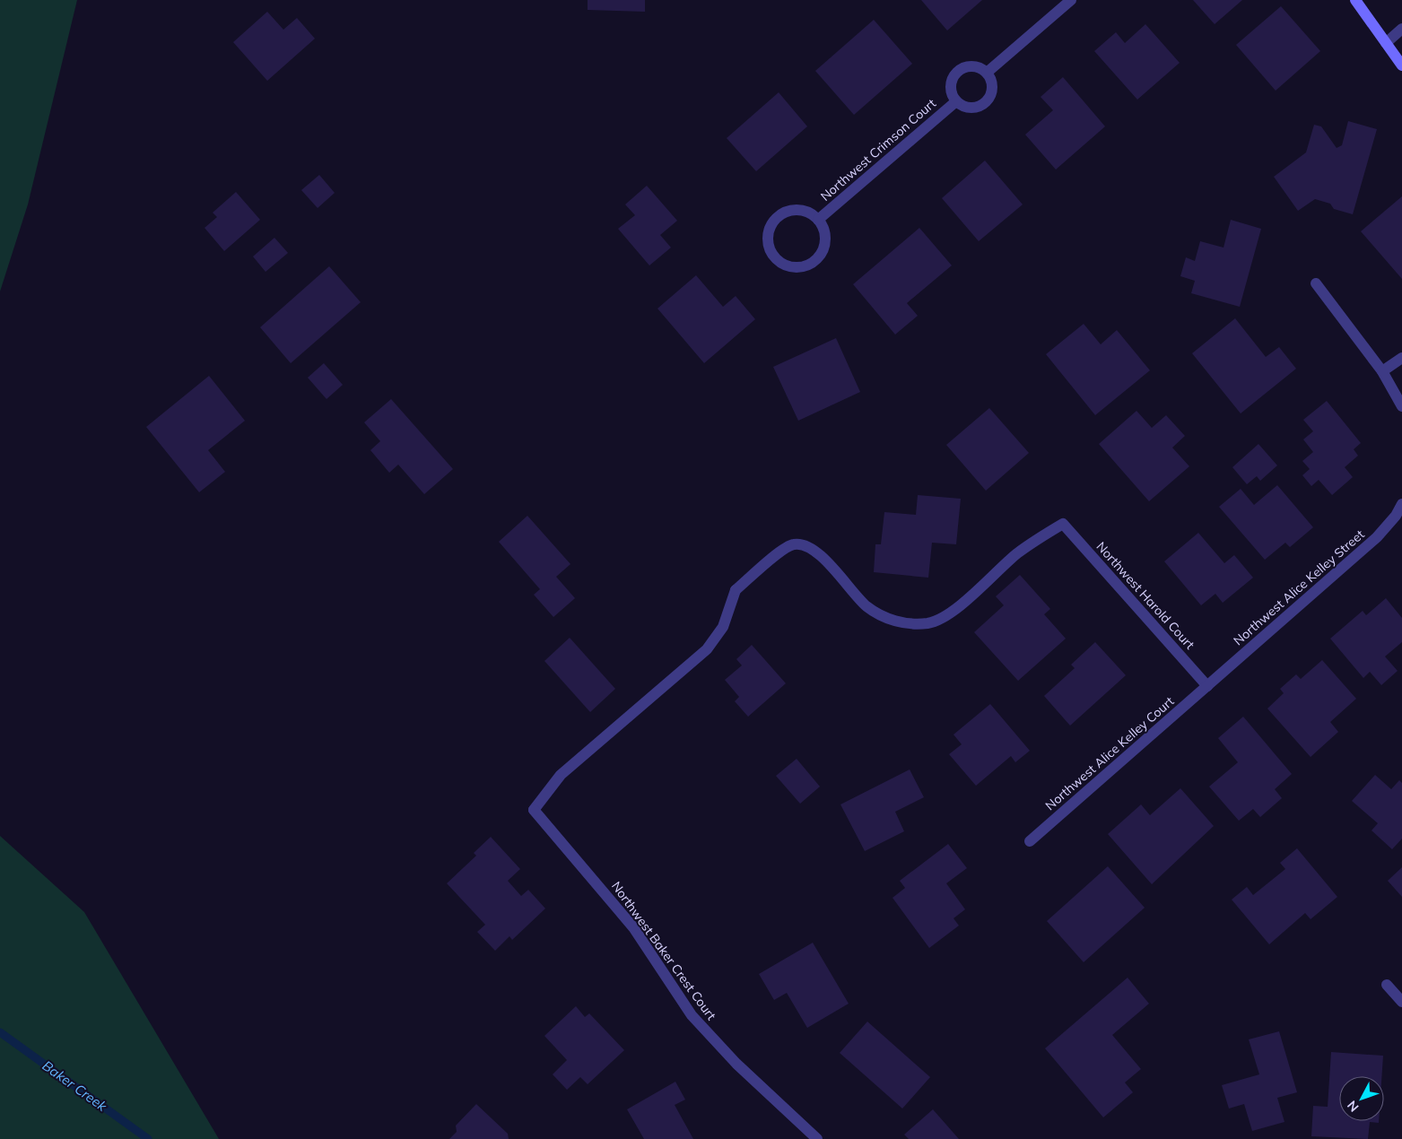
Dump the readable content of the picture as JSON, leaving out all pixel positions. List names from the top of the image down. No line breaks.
{"streets":{"street":["Northwest Crimson Court","Northwest Alice Kelley Street","Northwest Harold Court","Northwest Alice Kelley Court","Northwest Baker Crest Court"]},"crossings":[["Northwest Alice Kelley Street","Northwest Harold Court"],["Northwest Alice Kelley Street","Northwest Alice Kelley Court"],["Northwest Harold Court","Northwest Alice Kelley Court"],["Northwest Harold Court","Northwest Baker Crest Court"]],"water":["Baker Creek"],"north":"bottom left"}
